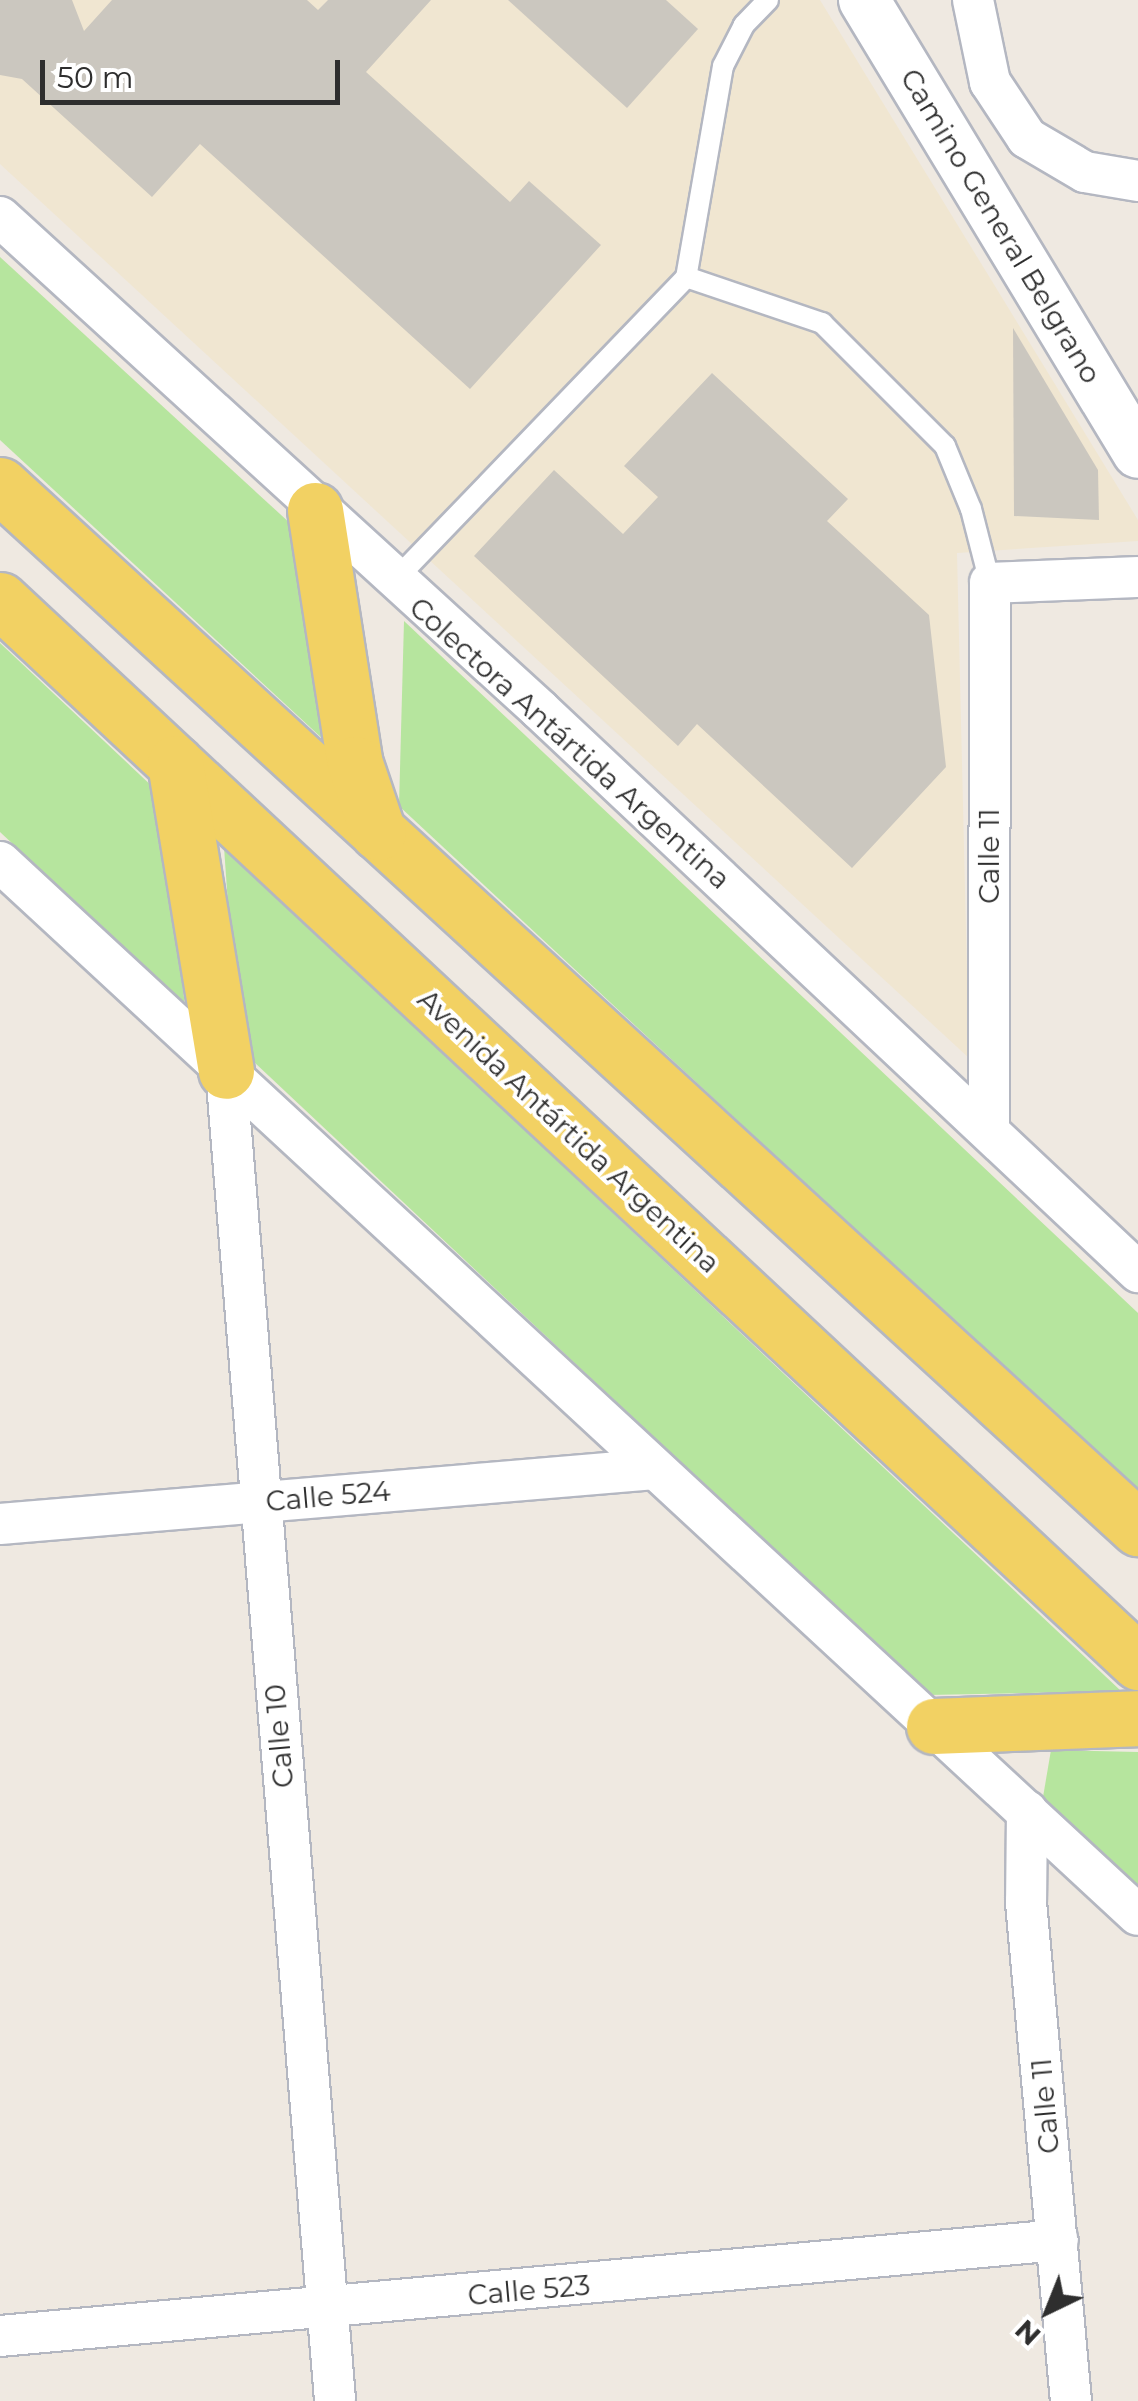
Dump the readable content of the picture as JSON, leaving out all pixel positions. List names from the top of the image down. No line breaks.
{"streets":{"main road":["Avenida Antártida Argentina"],"street":["Camino General Belgrano","Colectora Antártida Argentina","Calle 11","Calle 524","Calle 10","Calle 523"]},"crossings":[["Colectora Antártida Argentina","Calle 11"],["Calle 11","Calle 523"],["Calle 524","Calle 10"],["Calle 10","Calle 523"]],"scale_bar":"50 m","north":"bottom left"}
